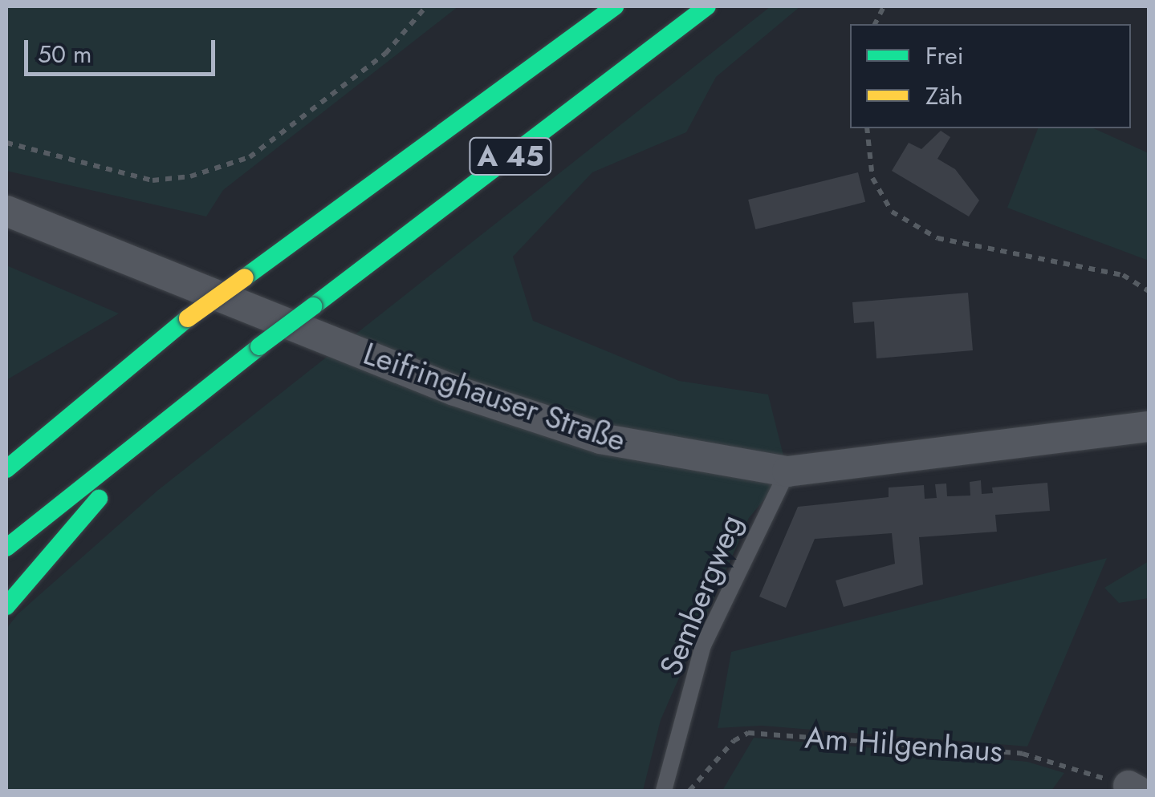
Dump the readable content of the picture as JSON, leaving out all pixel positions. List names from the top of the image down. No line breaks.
{"streets":{"highway":["A 45"],"street":["Leifringhauser Straße"],"lane":["Sembergweg"],"path":["Am Hilgenhaus"]},"crossings":[["Leifringhauser Straße","Sembergweg"]],"legend":["Frei","Zäh"],"scale_bar":"50 m"}
